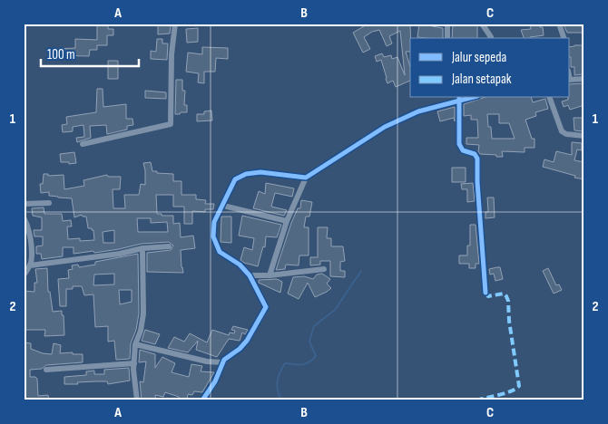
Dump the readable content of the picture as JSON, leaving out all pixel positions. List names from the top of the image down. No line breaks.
{"legend":["Jalur sepeda","Jalan setapak"],"scale_bar":"100 m","grid":{"columns":["A","B","C"],"rows":["1","2"]}}
